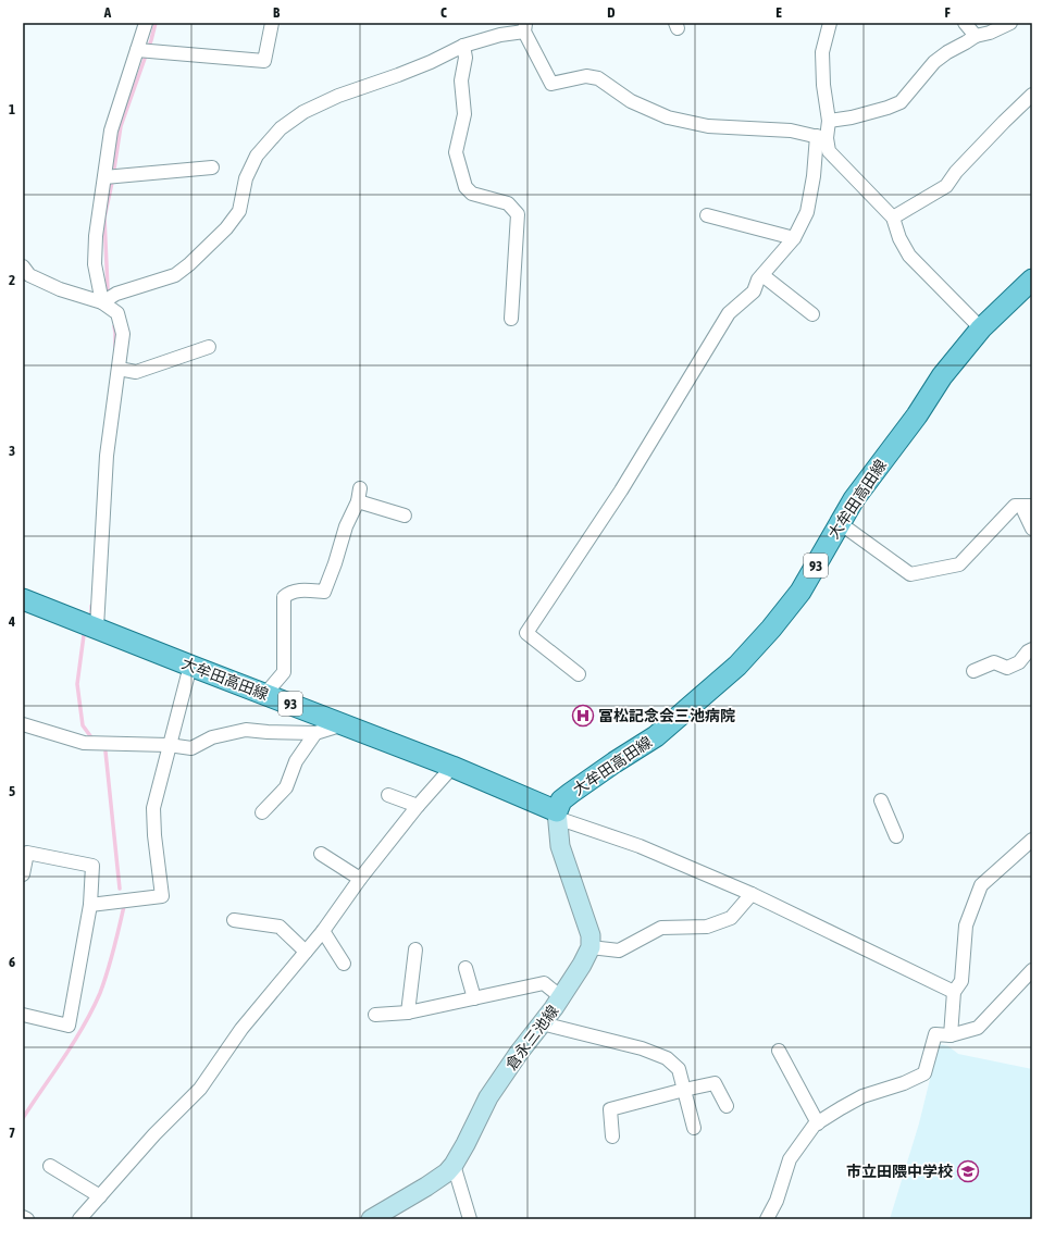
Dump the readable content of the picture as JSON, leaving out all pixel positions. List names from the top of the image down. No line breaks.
{"streets":{"main road":["大牟田高田線","93","倉永三池線"]},"places":{"hospital":["冨松記念会三池病院"],"school or university":["市立田隈中学校"]},"grid":{"columns":["A","B","C","D","E","F"],"rows":["1","2","3","4","5","6","7"]}}
